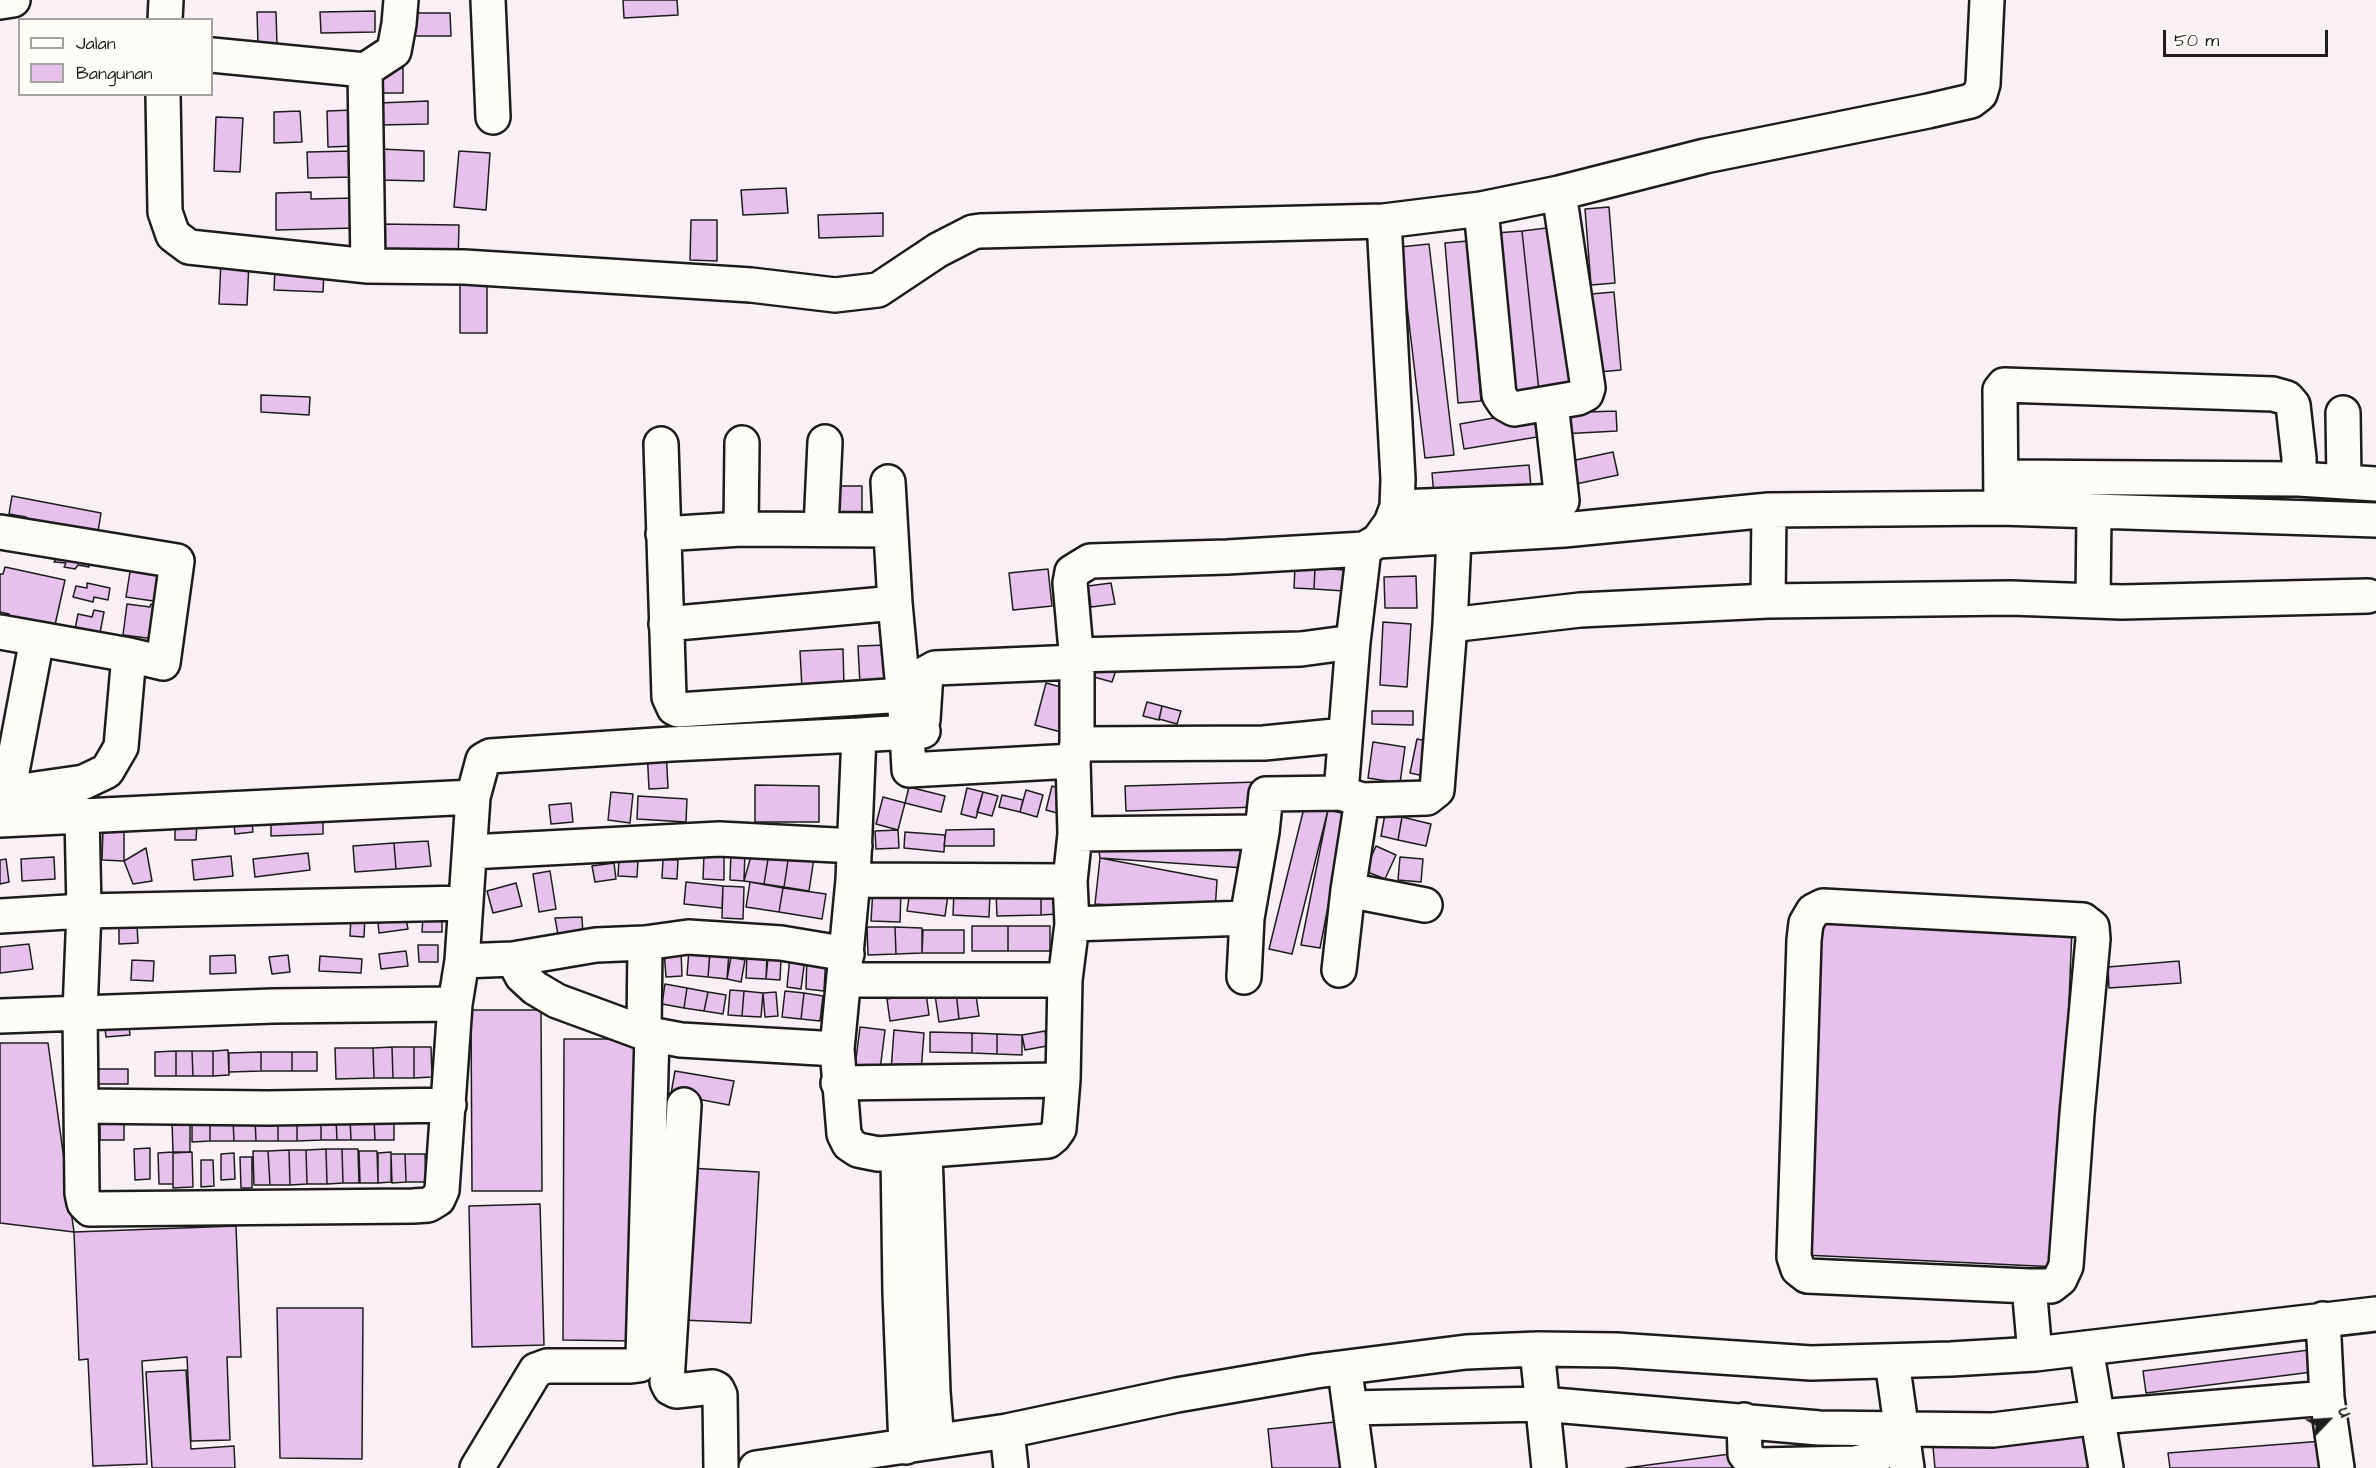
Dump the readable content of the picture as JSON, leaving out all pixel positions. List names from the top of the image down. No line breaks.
{"legend":["Jalan","Bangunan"],"scale_bar":"50 m","north":"top right"}
